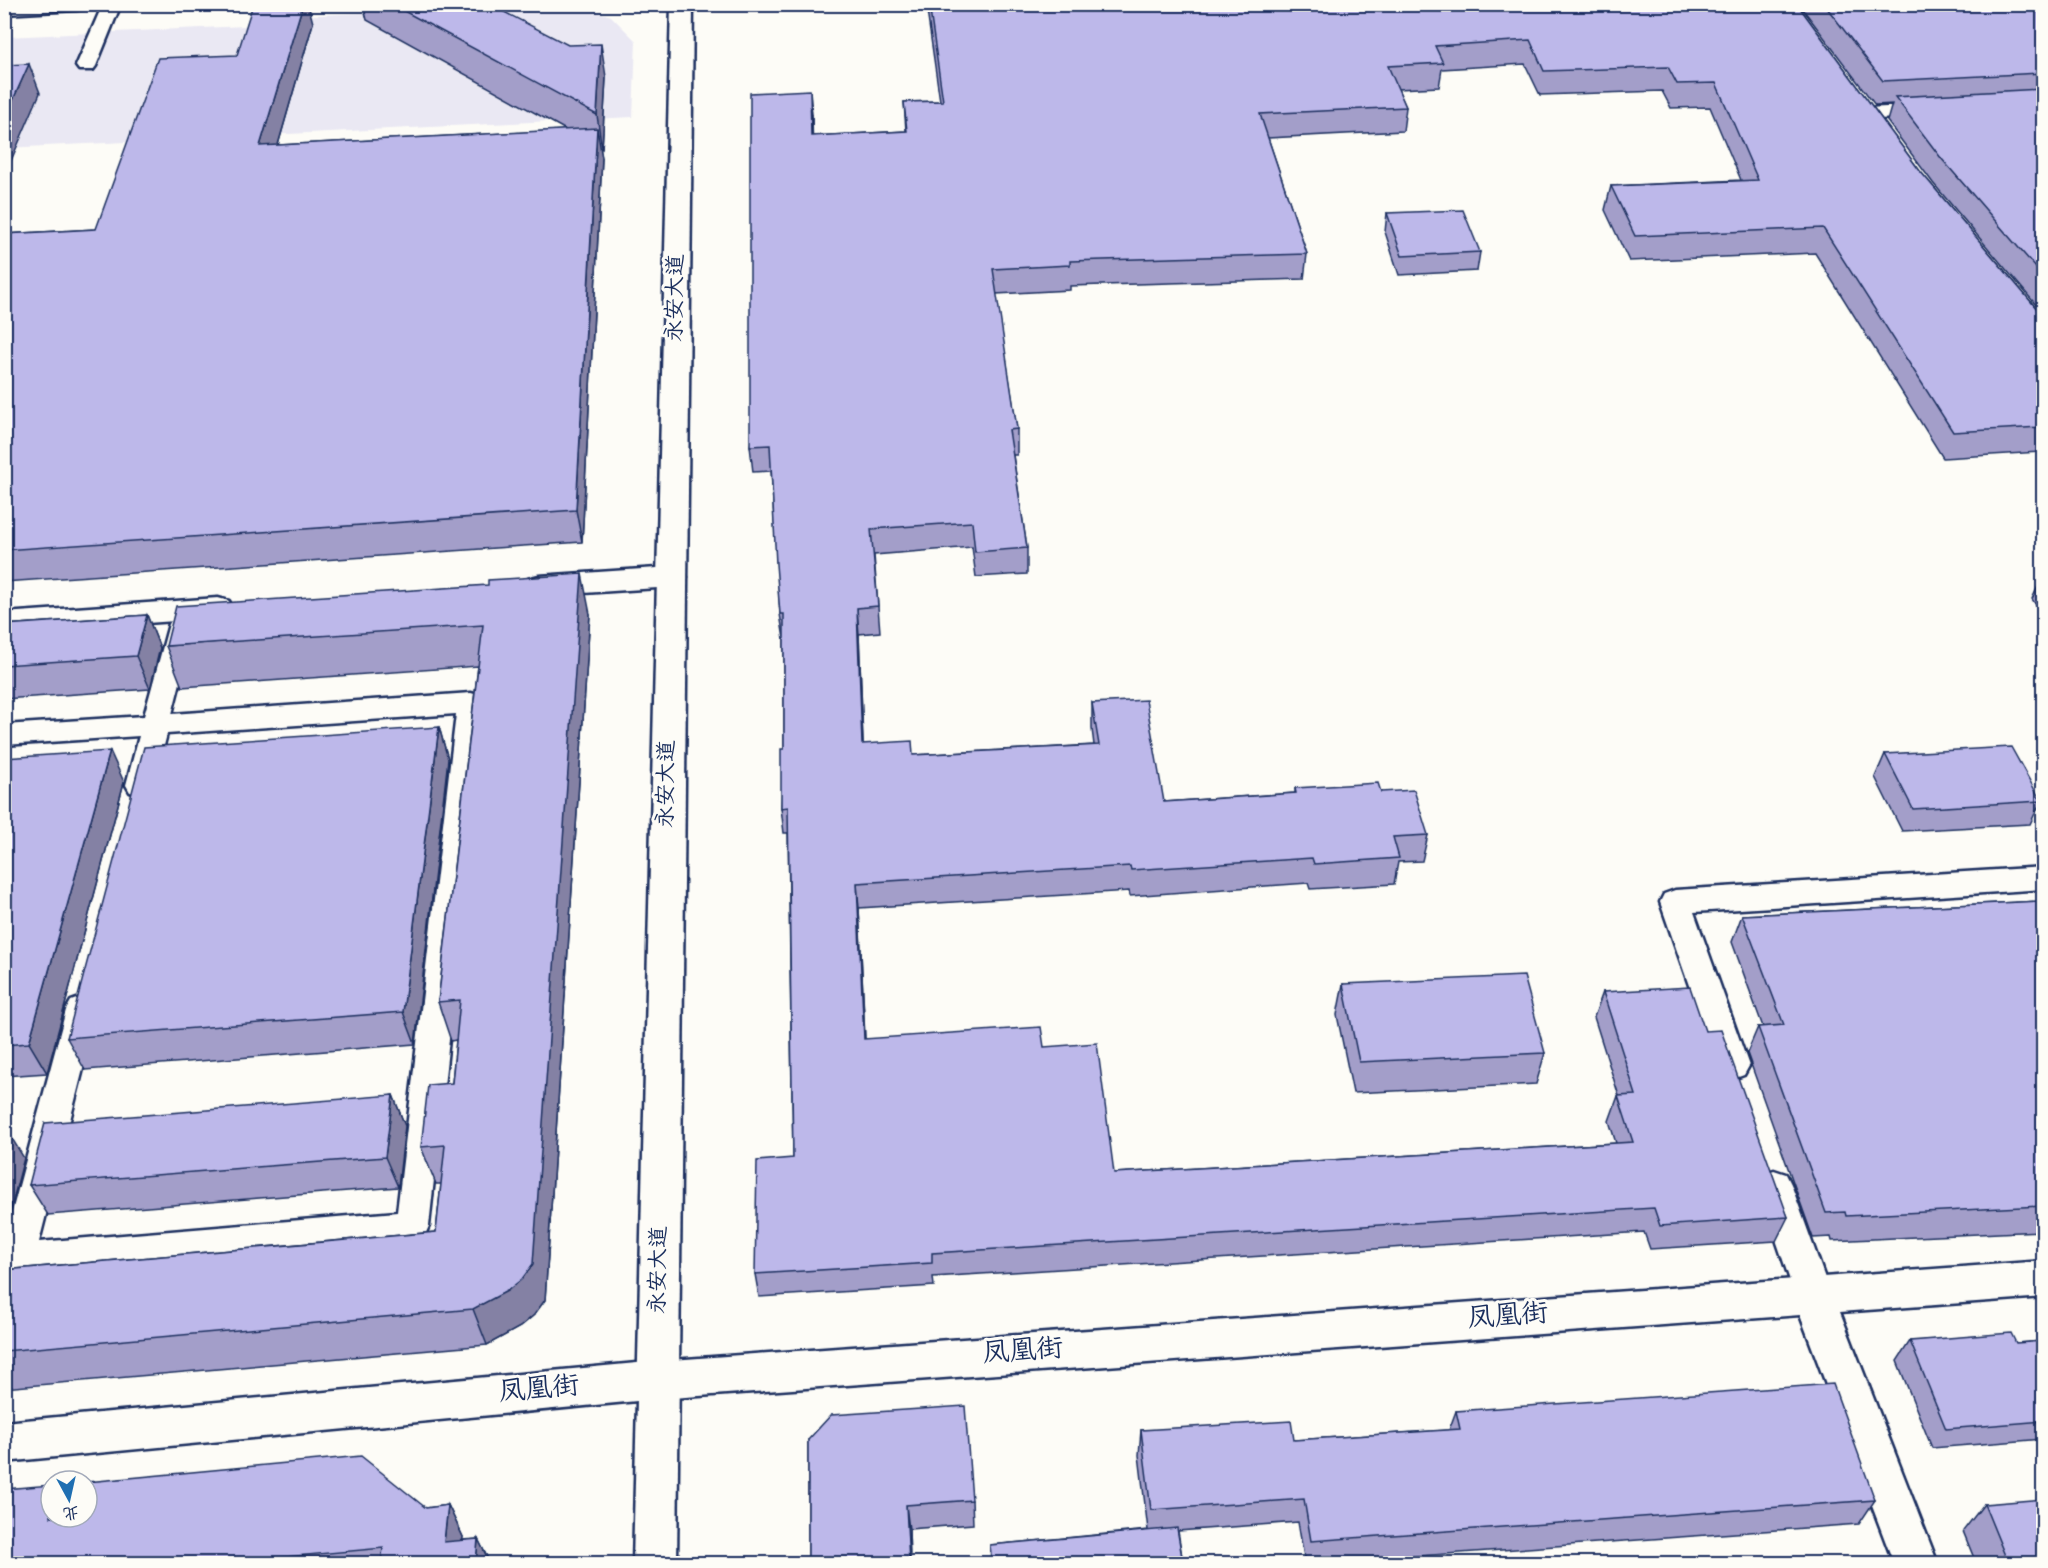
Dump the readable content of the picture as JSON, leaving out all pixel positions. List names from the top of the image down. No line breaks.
{"streets":{"street":["永安大道","凤凰街"]},"crossings":[["永安大道","凤凰街"]],"north":"bottom"}
